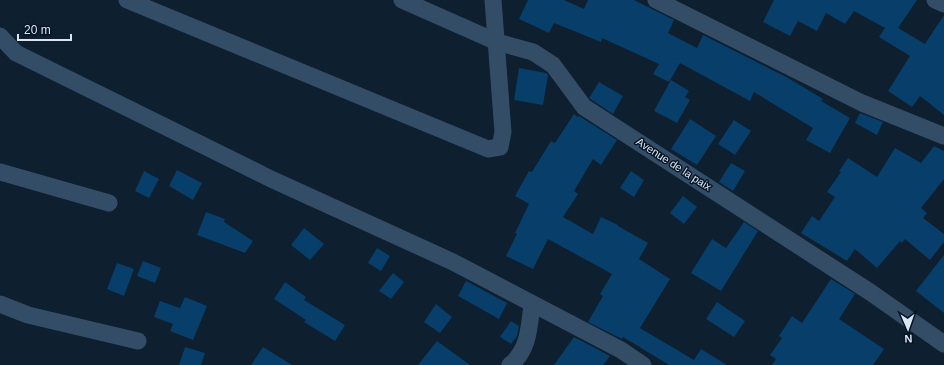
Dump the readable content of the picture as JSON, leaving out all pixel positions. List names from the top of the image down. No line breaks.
{"streets":{"street":["Avenue de la paix"]},"scale_bar":"20 m","north":"bottom"}
